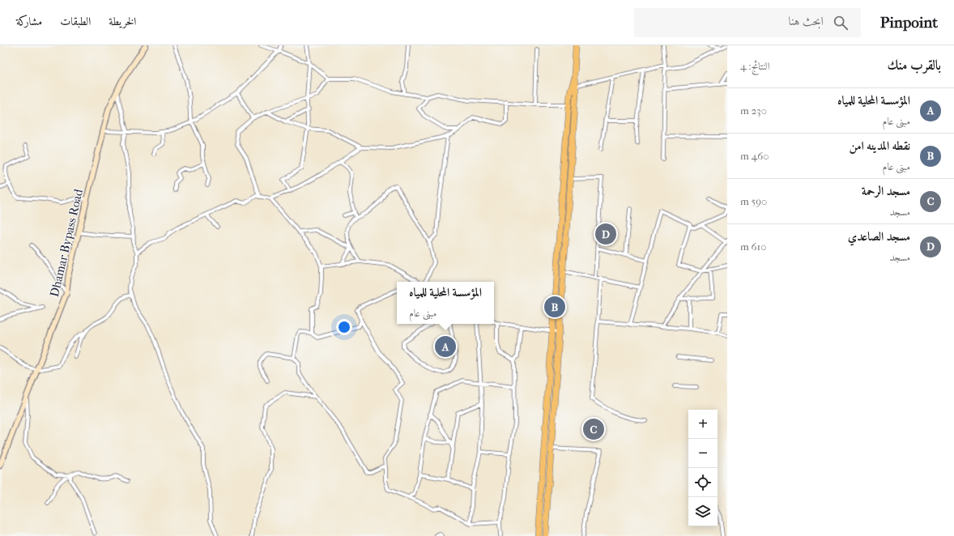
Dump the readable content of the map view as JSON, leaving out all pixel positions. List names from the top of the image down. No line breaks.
{"streets":{"main road":["Dhamar Bypass Road"]},"page":{"header":"Pinpoint","search":"ابحث هنا","nav":["الخريطة","الطبقات","مشاركة"],"heading":["بالقرب منك","النتائج: 4"],"list":[{"mark":"A","name":"المؤسسة المحلية للمياه","note":"مبنى عام","value":"230 m"},{"mark":"B","name":"نقطه المدينه امن","note":"مبنى عام","value":"460 m"},{"mark":"C","name":"مسجد الرحمة","note":"مسجد","value":"590 m"},{"mark":"D","name":"مسجد الصاعدي","note":"مسجد","value":"610 m"}],"pins":["D","B","A","C"],"popup":["المؤسسة المحلية للمياه","مبنى عام"],"map_buttons":["+","−"]}}
